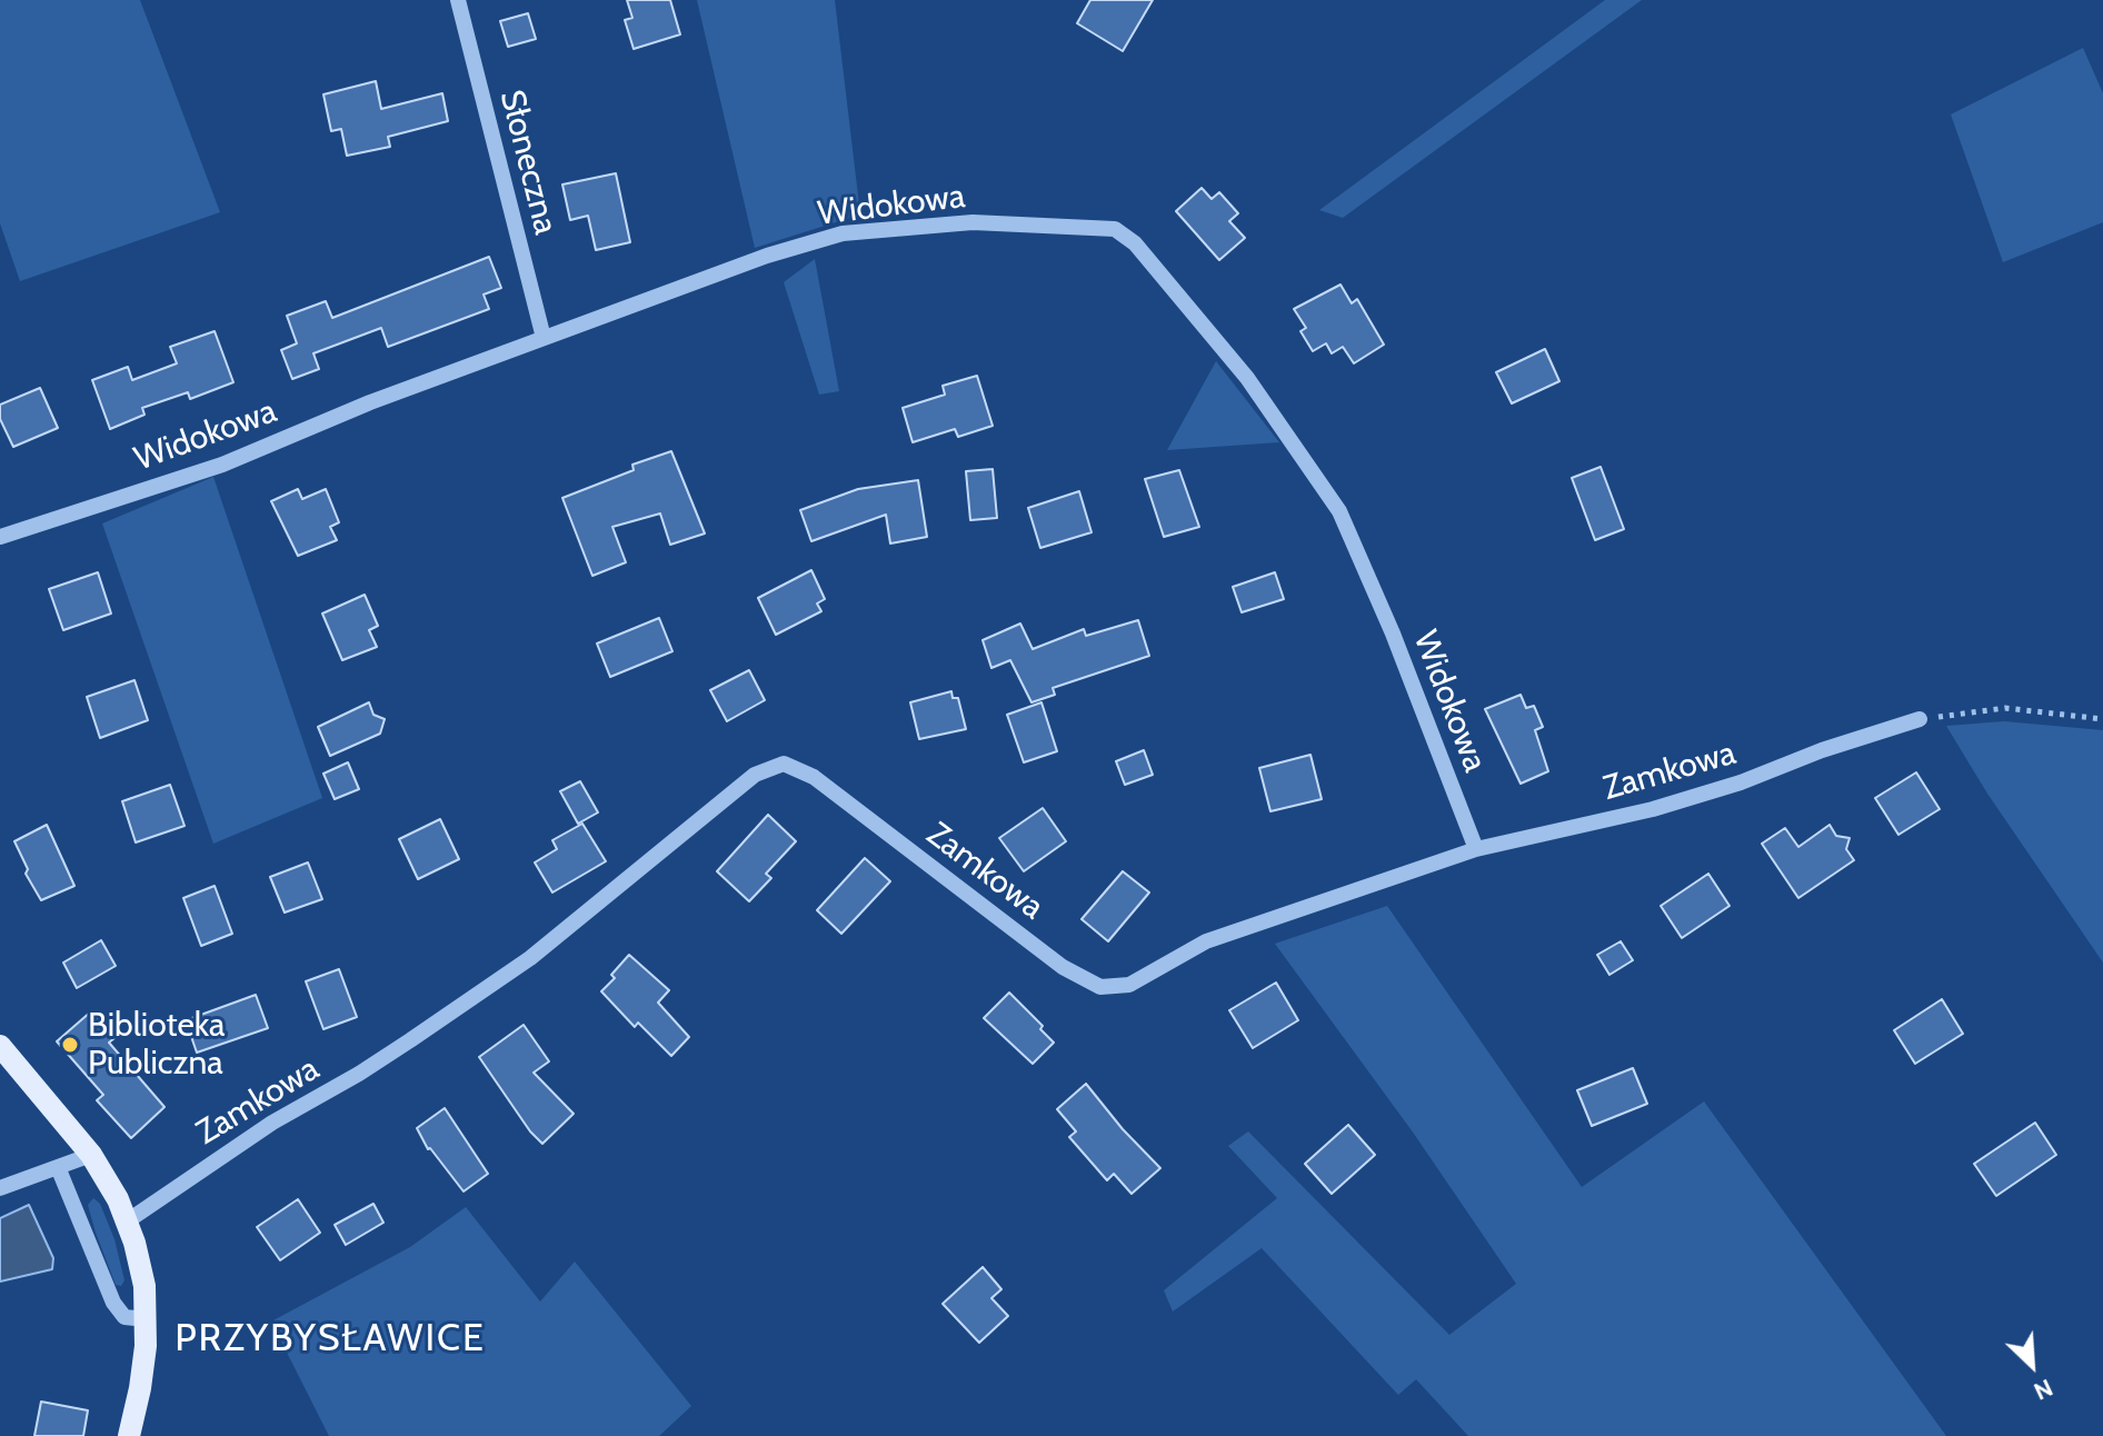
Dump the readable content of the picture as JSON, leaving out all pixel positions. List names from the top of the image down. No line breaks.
{"streets":{"street":["Słoneczna","Widokowa","Zamkowa"]},"crossings":[["Słoneczna","Widokowa"],["Widokowa","Zamkowa"]],"districts":["PRZYBYSŁAWICE"],"places":["Biblioteka Publiczna"],"north":"bottom right"}
